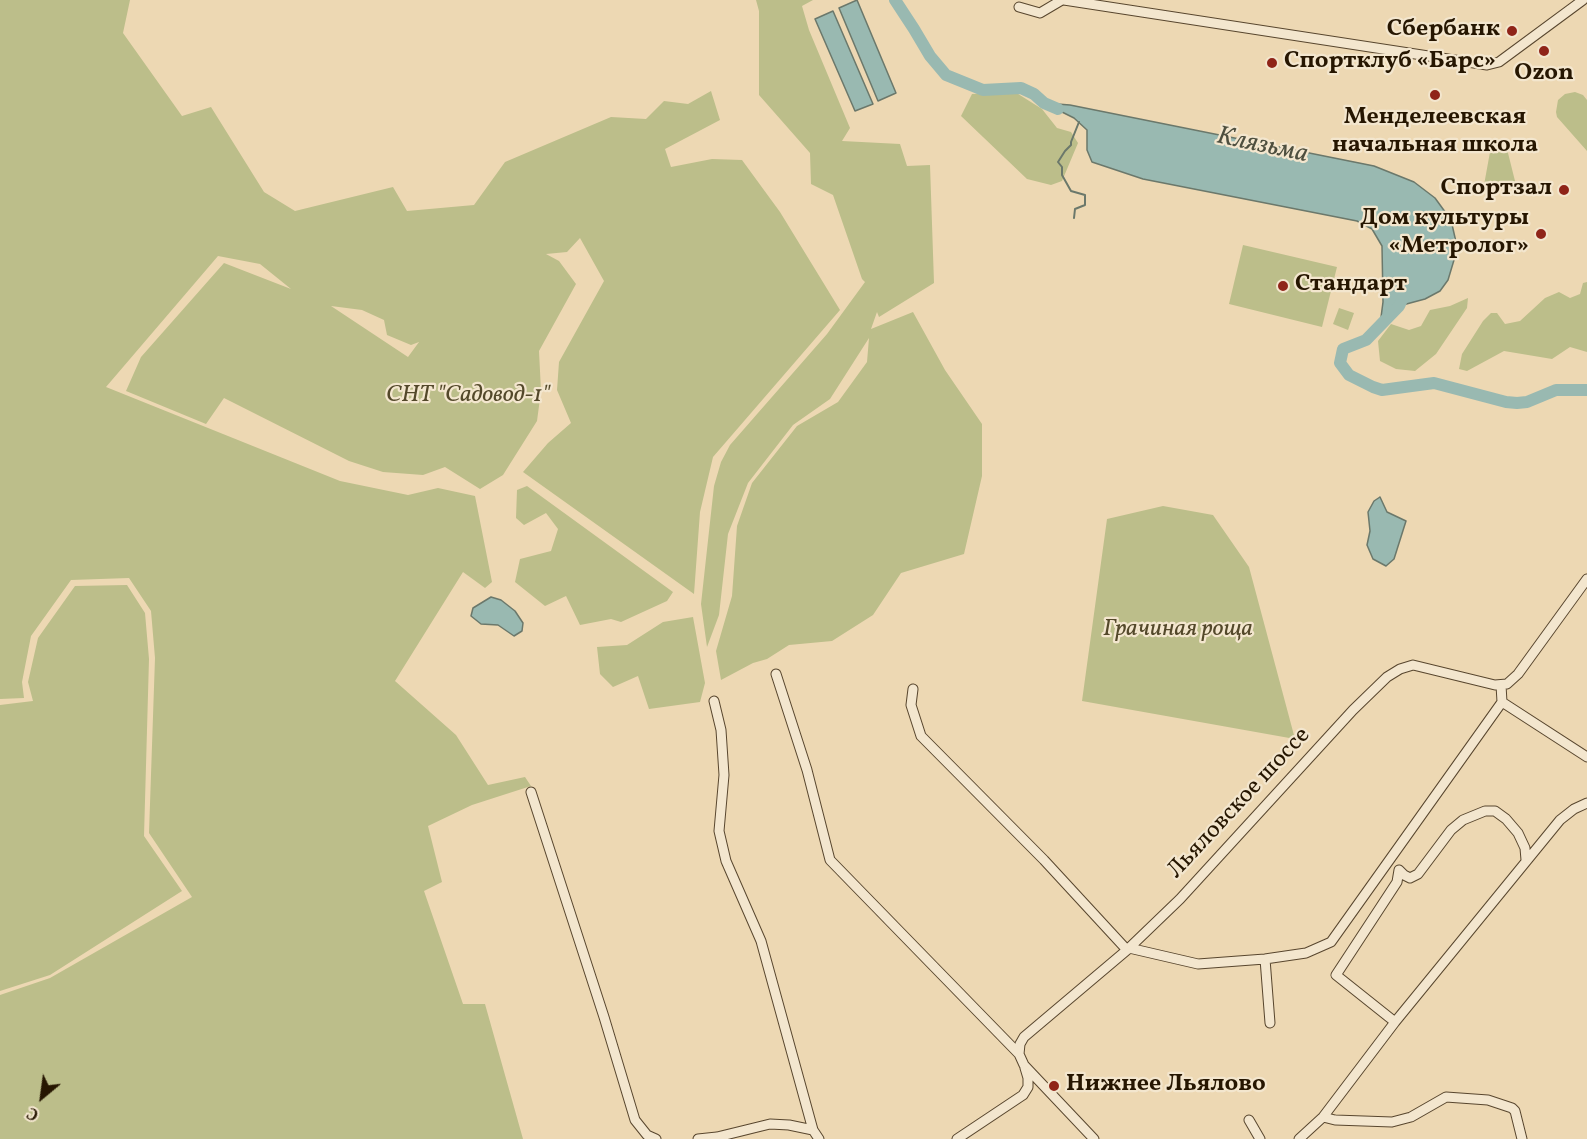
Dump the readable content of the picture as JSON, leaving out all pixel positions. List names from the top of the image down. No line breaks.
{"streets":{"street":["Льяловское шоссе"]},"water":["Клязьма"],"parks":["СНТ \"Садовод-1\"","Грачиная роща"],"places":["Сбербанк","Ozon","Спортклуб «Барс»","Менделеевская начальная школа","Спортзал","Дом культуры «Метролог»","Стандарт","Нижнее Льялово"],"north":"bottom left"}
